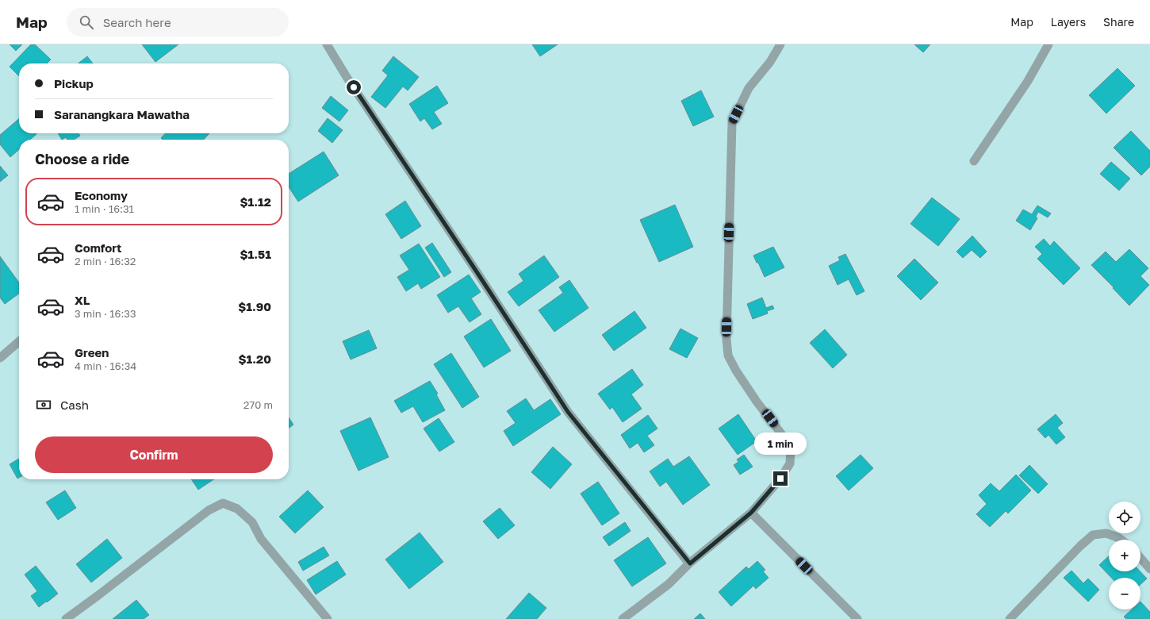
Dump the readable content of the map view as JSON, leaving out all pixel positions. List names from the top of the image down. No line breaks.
{"page":{"header":"Map","search":"Search here","nav":["Map","Layers","Share"],"banner":["Pickup","Saranangkara Mawatha"],"heading":"Choose a ride","list":[{"name":"Economy","note":"1 min · 16:31","value":"$1.12"},{"name":"Comfort","note":"2 min · 16:32","value":"$1.51"},{"name":"XL","note":"3 min · 16:33","value":"$1.90"},{"name":"Green","note":"4 min · 16:34","value":"$1.20"}],"pay":["Cash","270 m"],"buttons":"Confirm","bubble":"1 min","map_buttons":["+","−"]}}
